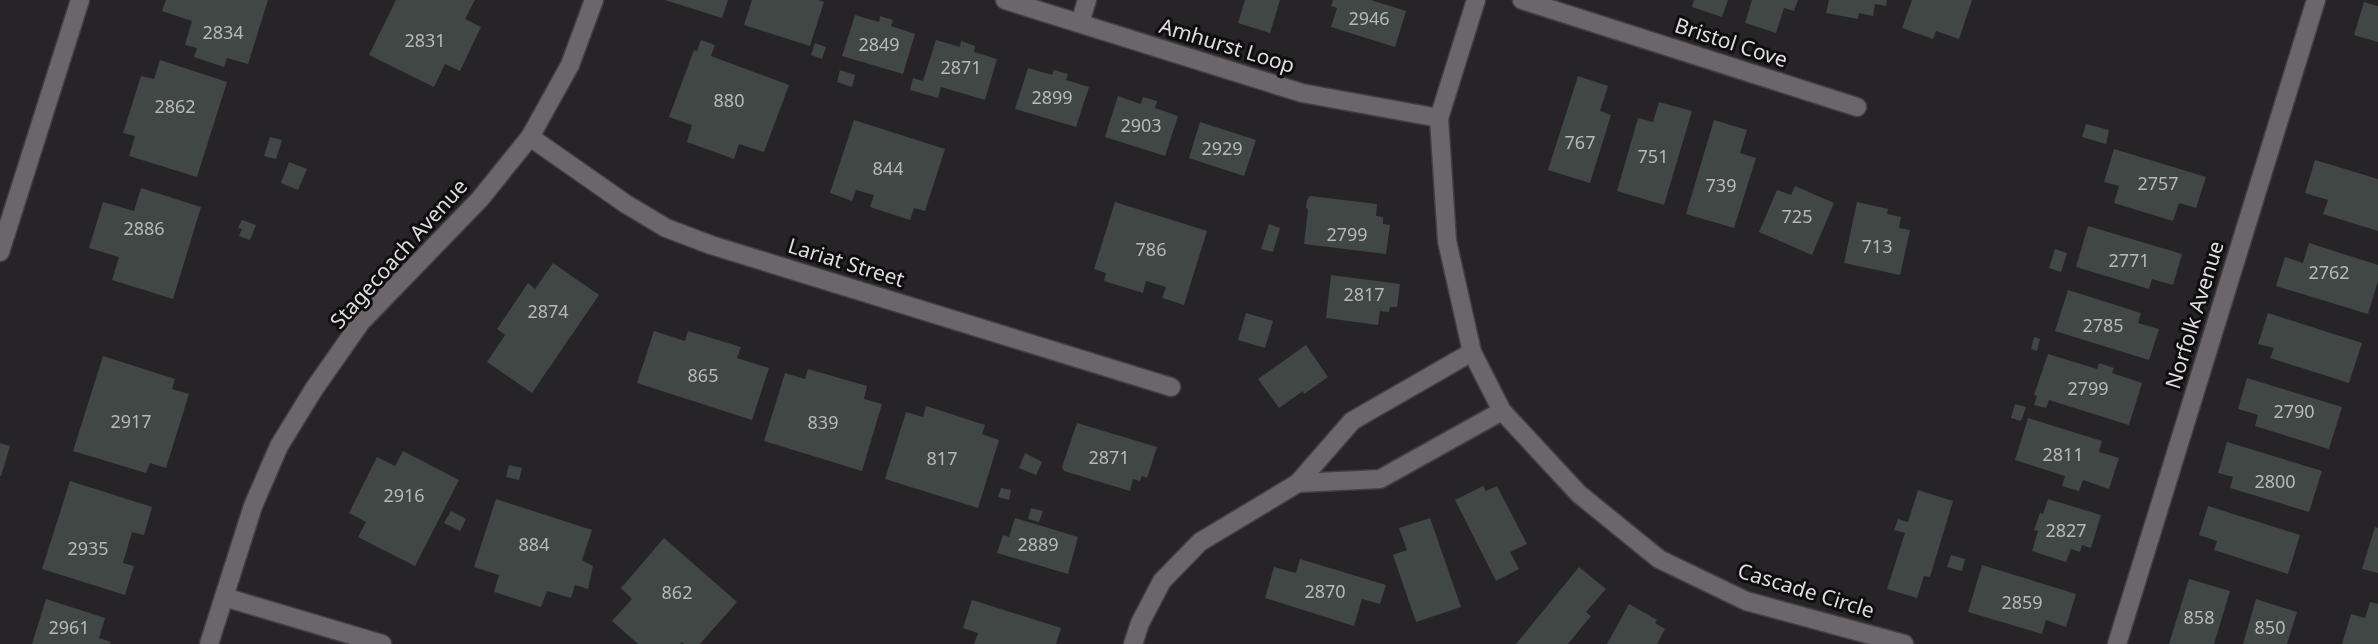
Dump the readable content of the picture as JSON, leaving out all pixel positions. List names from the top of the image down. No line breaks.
{"streets":{"street":["Bristol Cove","Amhurst Loop","Stagecoach Avenue","Lariat Street","Norfolk Avenue","Cascade Circle"]},"crossings":[["Amhurst Loop","Cascade Circle"],["Stagecoach Avenue","Lariat Street"]],"house_numbers":["2946","2834","2831","2849","2871","2899","880","2862","2903","767","2929","751","844","2757","739","725","2886","2799","713","786","2771","2762","2817","2874","2785","865","2799","2790","2917","839","2811","2871","817","2800","2916","2827","884","2889","2935","2870","862","2859","858","2961","850"]}
